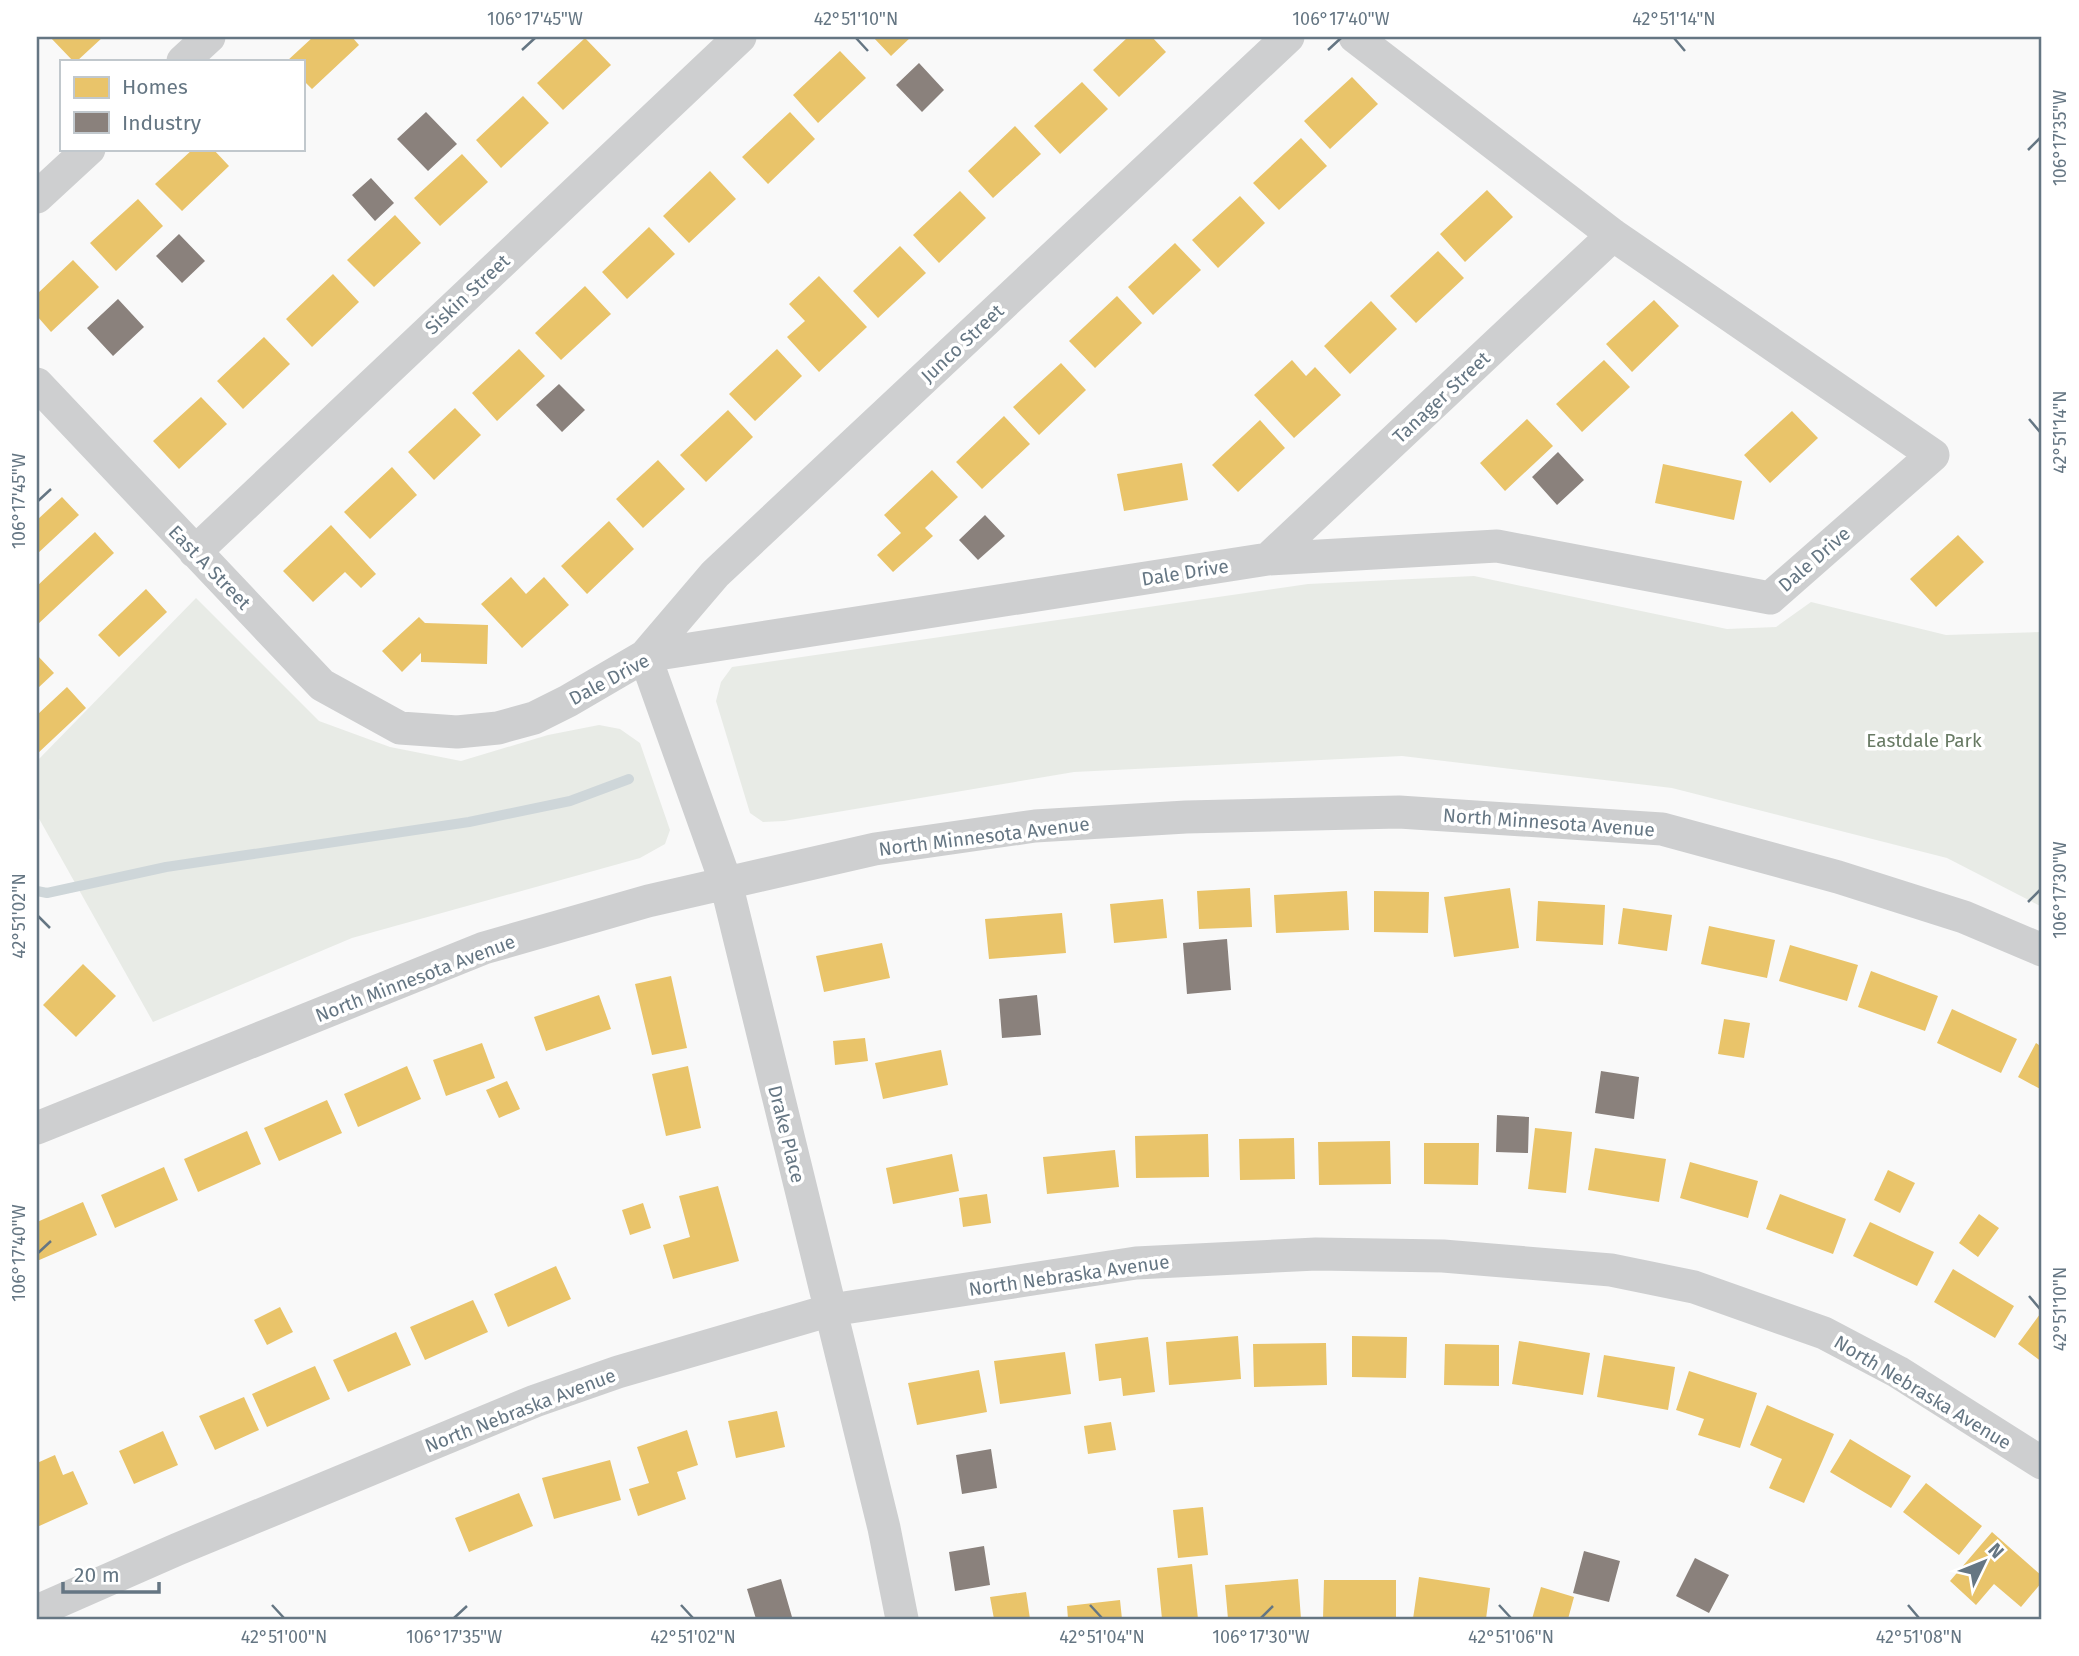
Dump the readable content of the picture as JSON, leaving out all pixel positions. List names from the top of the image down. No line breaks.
{"streets":{"street":["Siskin Street","Junco Street","Tanager Street","Dale Drive","East A Street","North Minnesota Avenue","Drake Place","North Nebraska Avenue"]},"crossings":[["Siskin Street","East A Street"],["Junco Street","Dale Drive"],["Junco Street","Drake Place"],["Tanager Street","Dale Drive"],["Dale Drive","East A Street"],["Dale Drive","Drake Place"],["North Minnesota Avenue","Drake Place"],["Drake Place","North Nebraska Avenue"]],"parks":["Eastdale Park"],"legend":["Homes","Industry"],"scale_bar":"20 m","north":"top right","coordinates":["106°17'45\"W","42°51'10\"N","106°17'40\"W","42°51'14\"N","106°17'35\"W","106°17'30\"W","42°51'02\"N","42°51'00\"N","42°51'04\"N","42°51'06\"N","42°51'08\"N"]}
